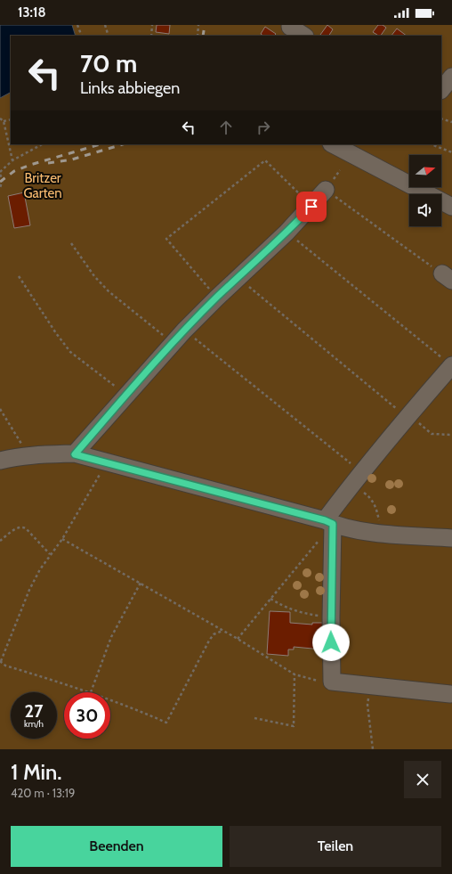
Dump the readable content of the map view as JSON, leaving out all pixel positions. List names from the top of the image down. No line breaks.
{"parks":["Britzer Garten"],"north":"right","page":{"status":"13:18","turn":["70 m","Links abbiegen"],"speed":"27 km/h","limit":"30","heading":["1 Min.","420 m · 13:19"],"buttons":["Beenden","Teilen"]}}
